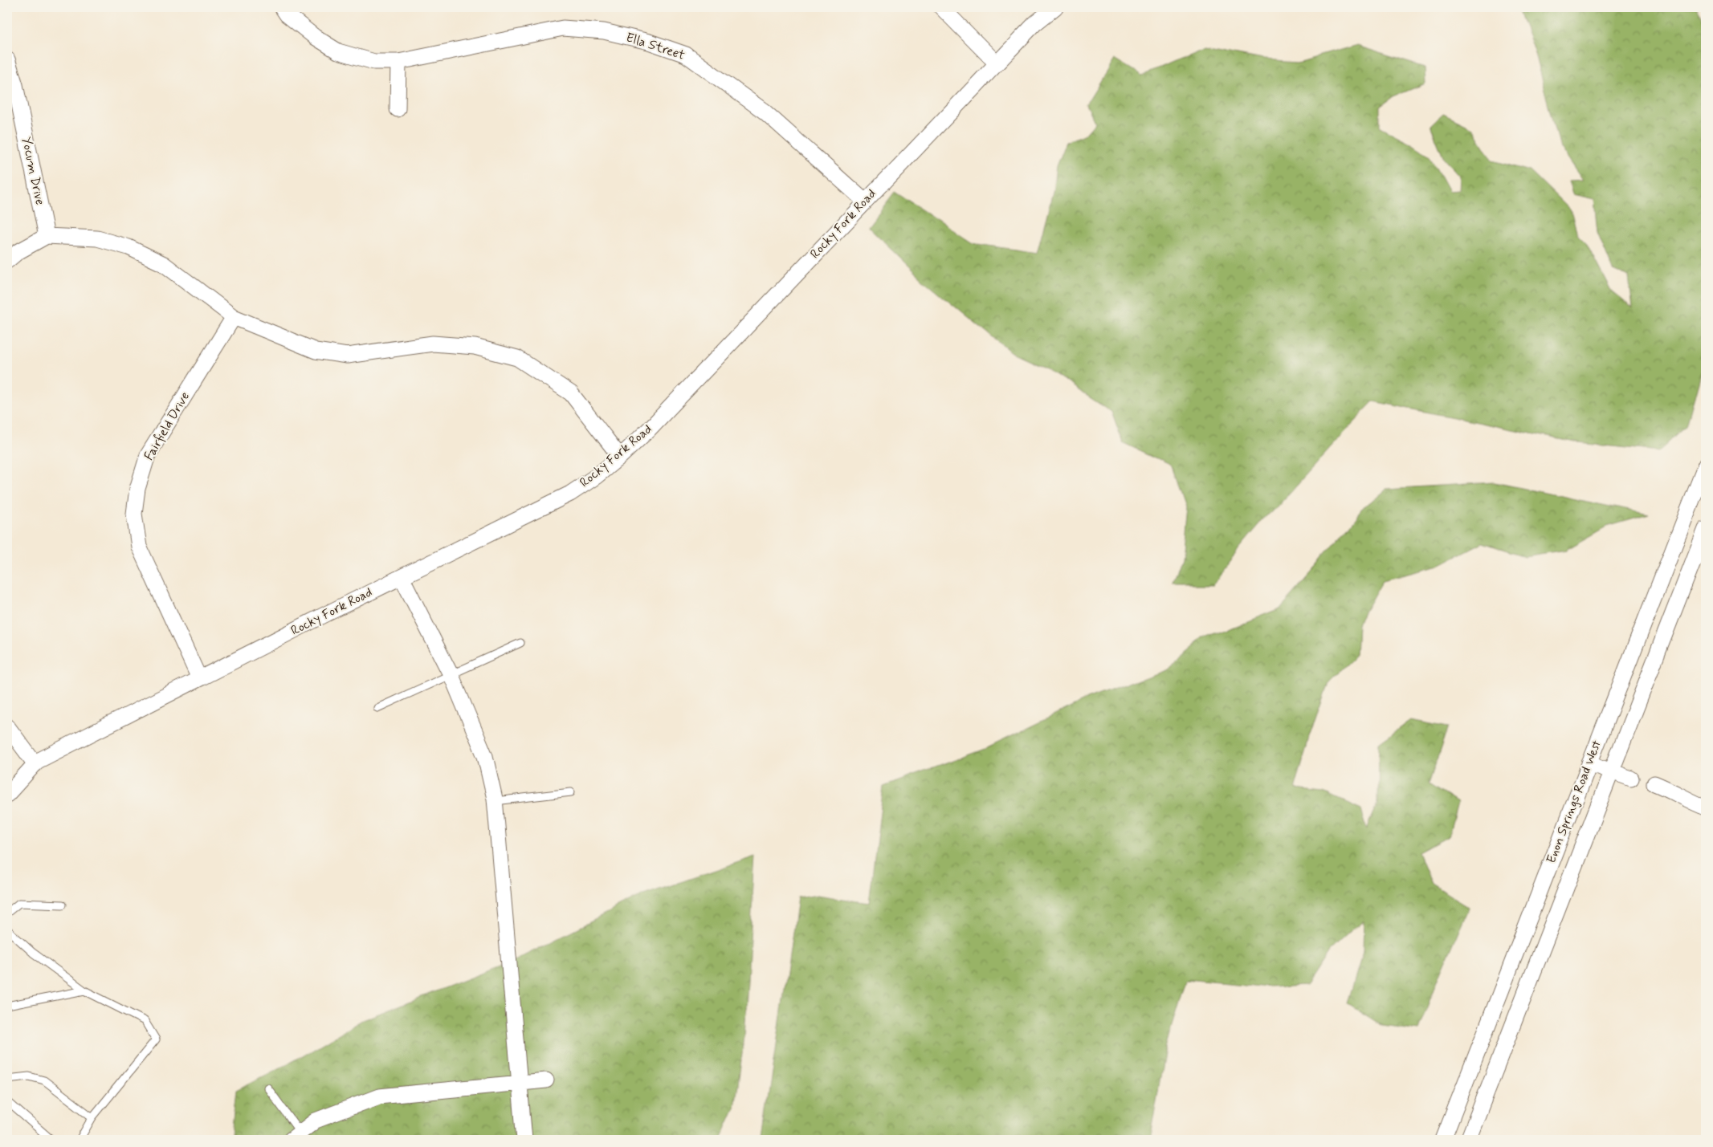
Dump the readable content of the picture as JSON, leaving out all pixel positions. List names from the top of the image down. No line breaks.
{"streets":{"street":["Ella Street","Yocum Drive","Rocky Fork Road","Fairfield Drive","Enon Springs Road West"]},"crossings":[["Ella Street","Rocky Fork Road"],["Rocky Fork Road","Fairfield Drive"]]}
